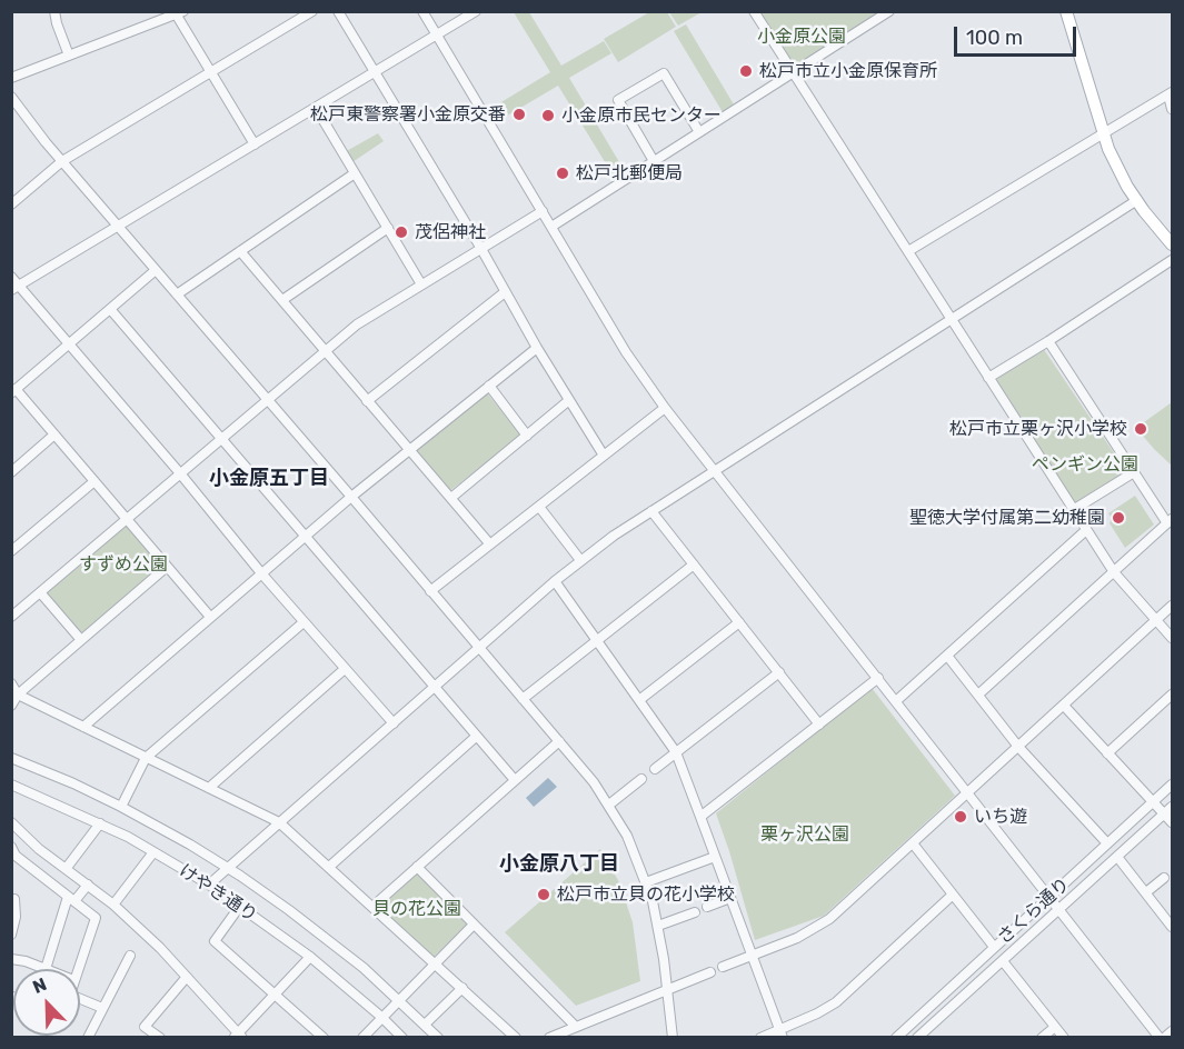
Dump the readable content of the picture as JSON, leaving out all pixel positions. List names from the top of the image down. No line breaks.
{"streets":{"street":["けやき通り","さくら通り"]},"districts":["小金原五丁目","小金原八丁目"],"parks":["小金原公園","ペンギン公園","すずめ公園","栗ヶ沢公園","貝の花公園"],"places":["松戸市立小金原保育所","松戸東警察署小金原交番","小金原市民センター","松戸北郵便局","茂侶神社","松戸市立栗ヶ沢小学校","聖徳大学付属第二幼稚園","いち遊","松戸市立貝の花小学校"],"scale_bar":"100 m","north":"top left"}
